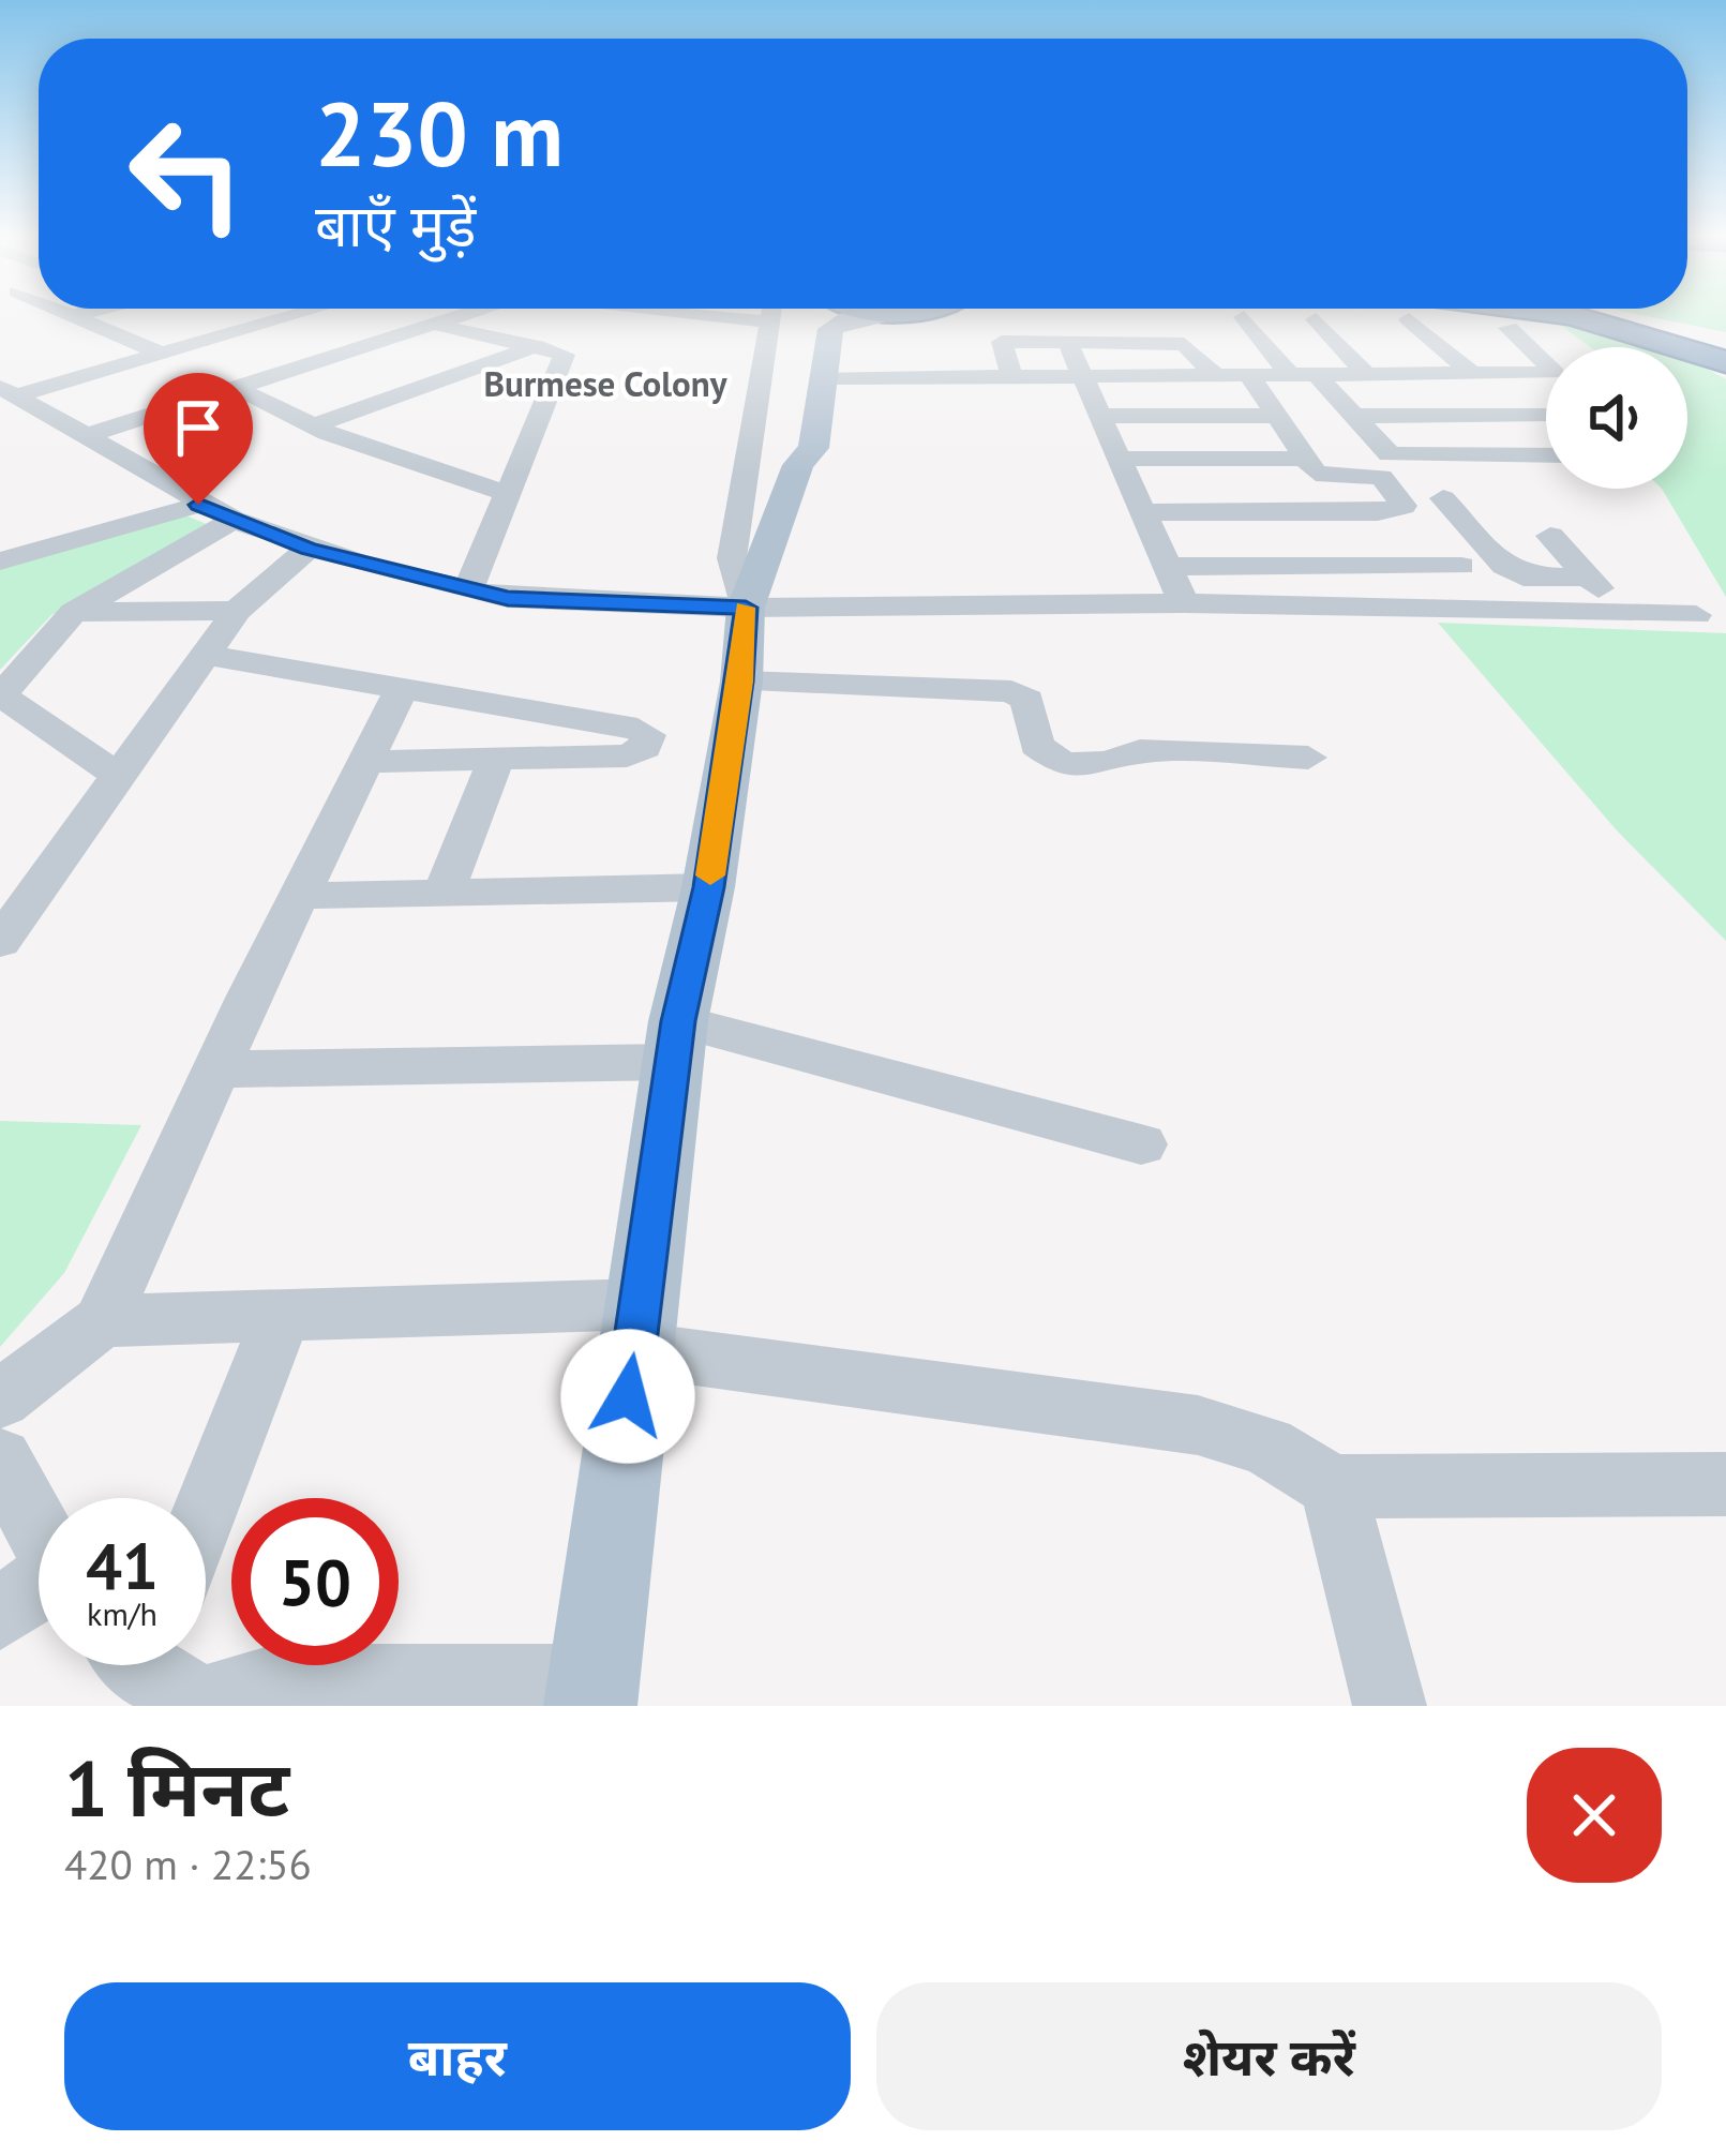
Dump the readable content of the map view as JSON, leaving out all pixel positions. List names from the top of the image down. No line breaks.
{"districts":["Burmese Colony"],"page":{"turn":["230 m","बाएँ मुड़ें"],"speed":"41 km/h","limit":"50","heading":["1 मिनट","420 m · 22:56"],"buttons":["बाहर","शेयर करें"]}}
